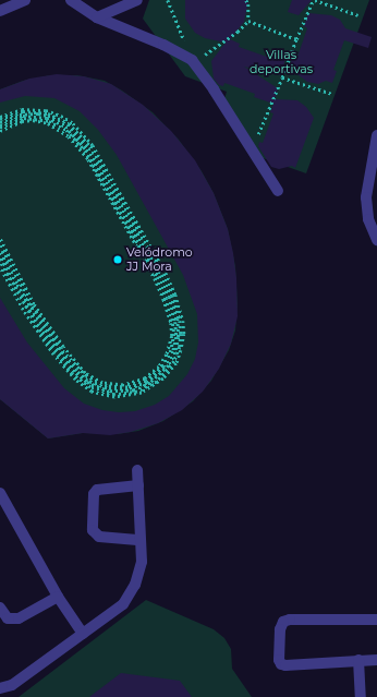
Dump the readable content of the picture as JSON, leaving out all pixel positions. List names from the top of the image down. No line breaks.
{"parks":["Villas deportivas"],"places":["Velódromo JJ Mora"]}
